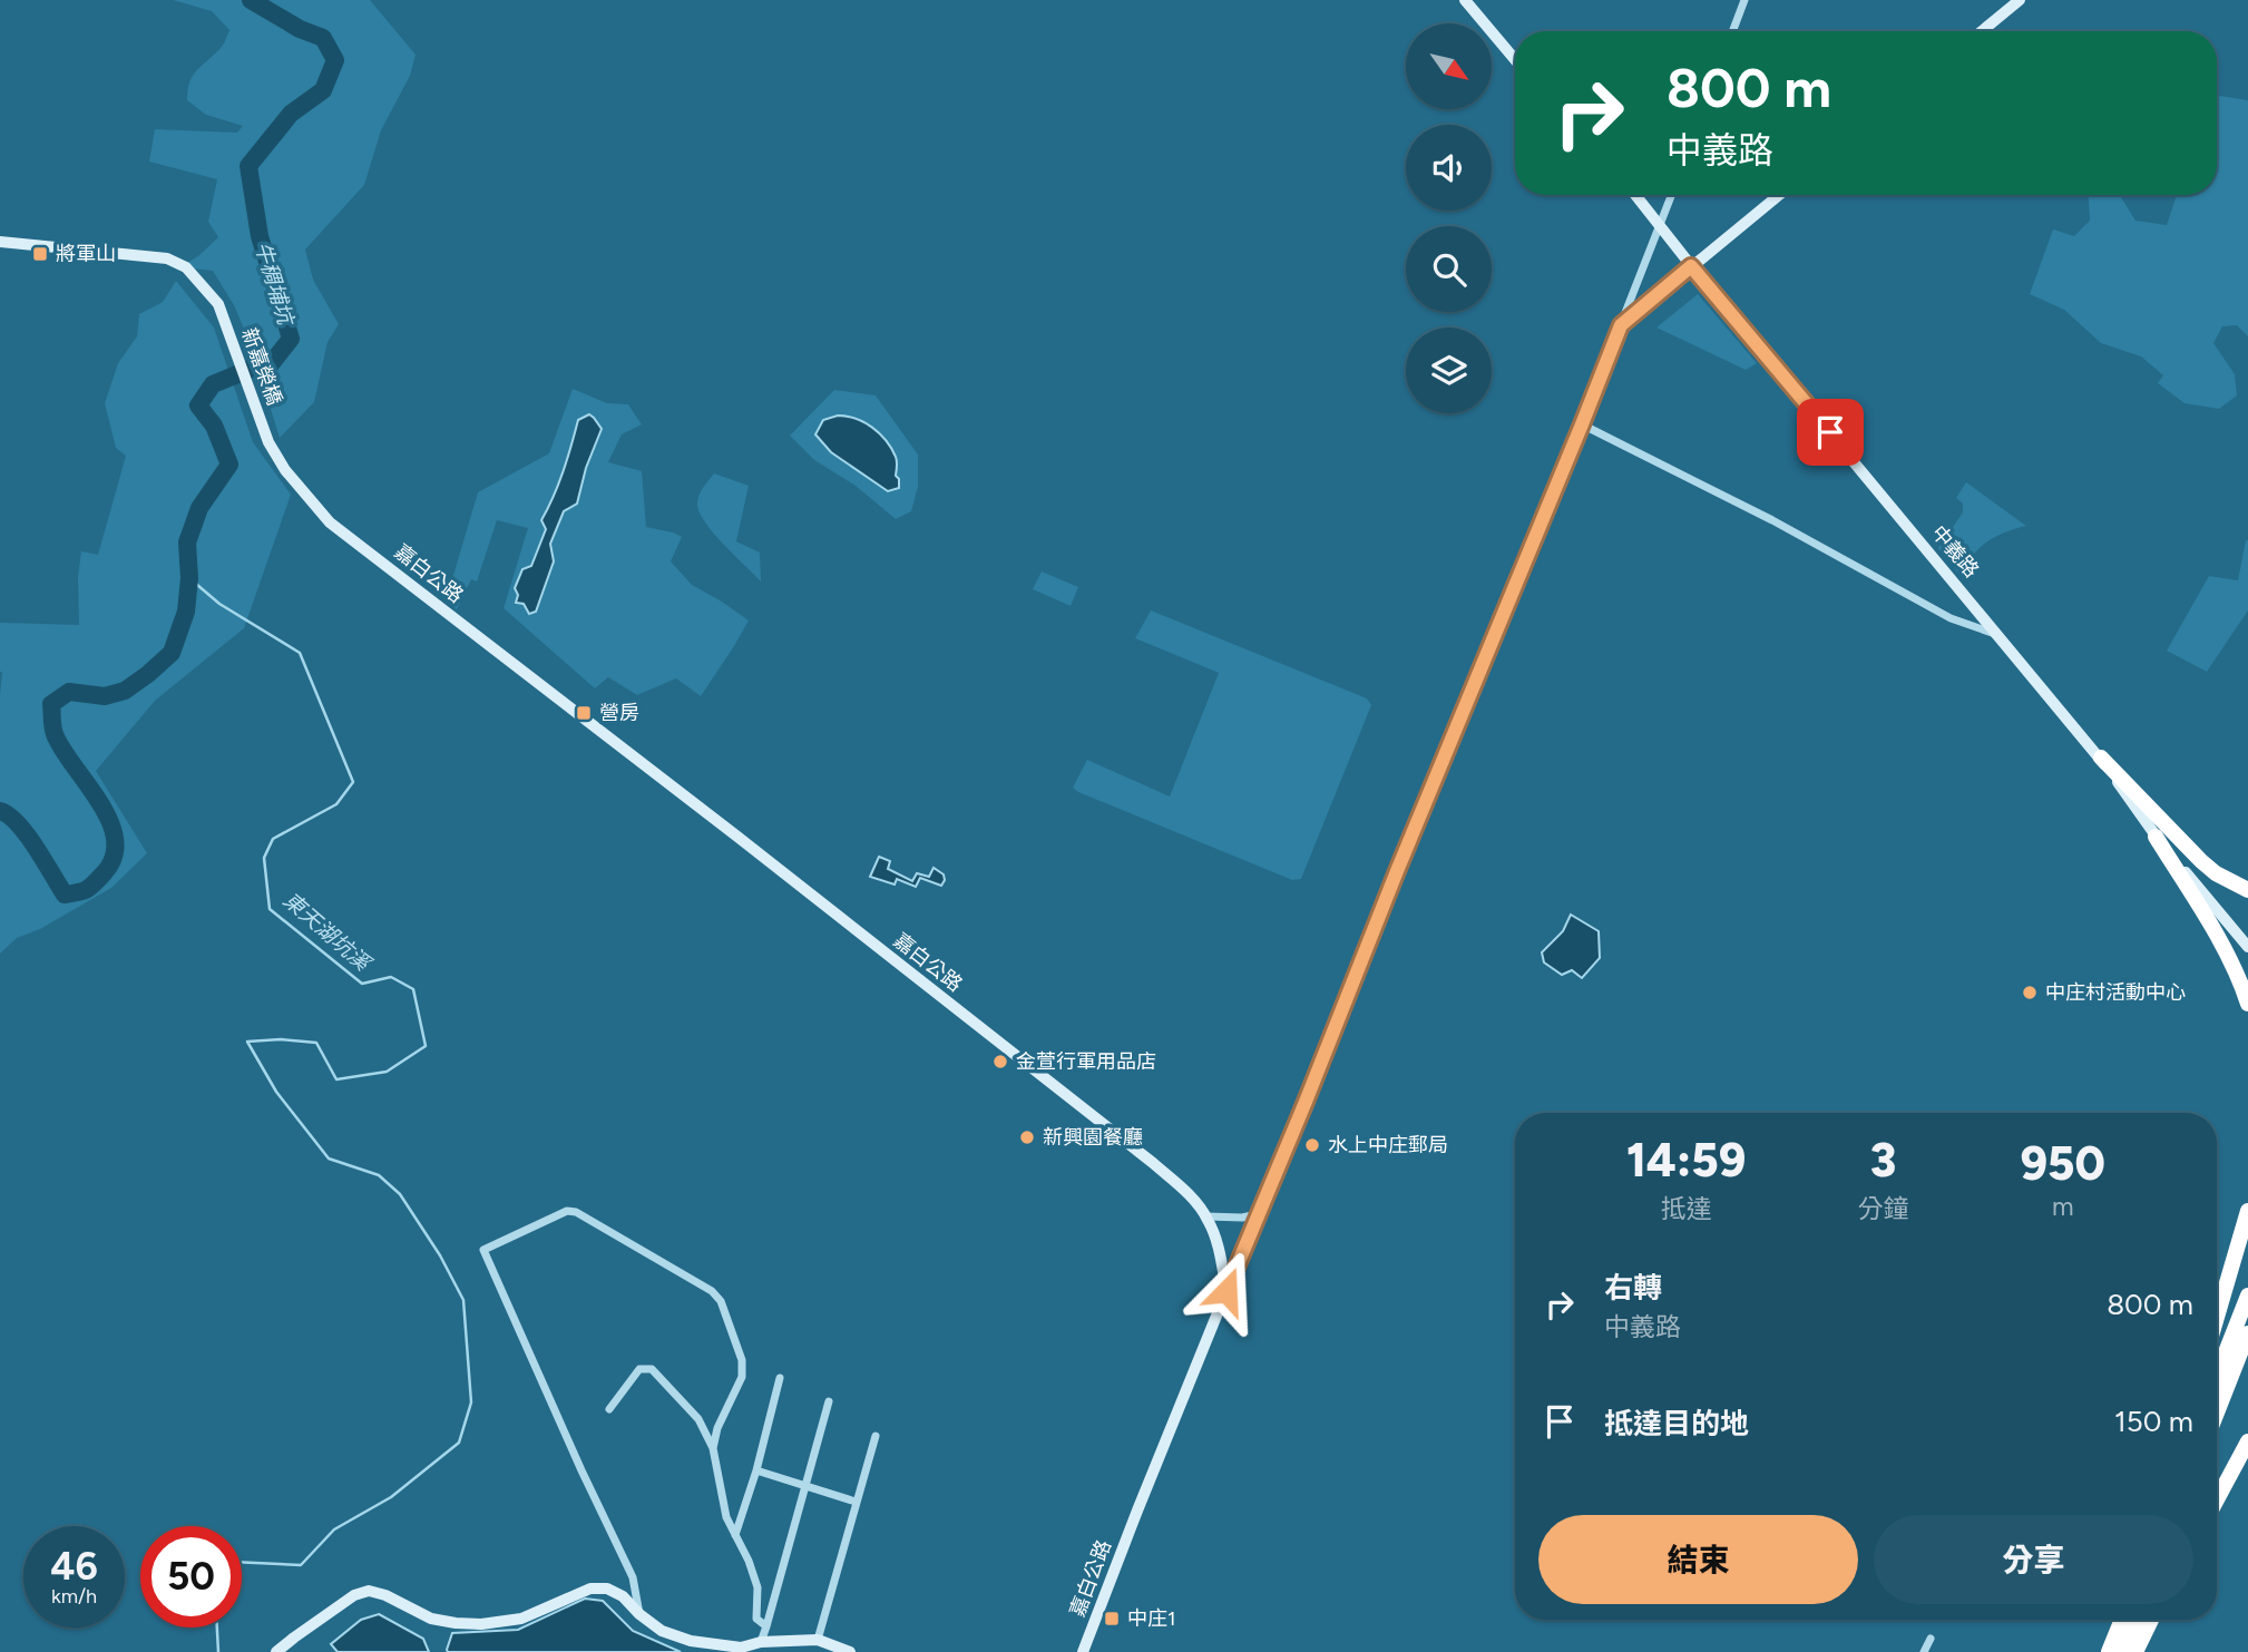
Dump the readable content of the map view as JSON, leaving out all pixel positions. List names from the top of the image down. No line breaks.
{"streets":{"main road":["新嘉榮橋","中義路","嘉白公路"]},"crossings":[["新嘉榮橋","嘉白公路"]],"water":["牛稠埔坑","東天湖坑溪"],"places":{"transit":["將軍山","營房","中庄1"],"other":["中庄村活動中心","金萱行軍用品店","新興園餐廳","水上中庄郵局"]},"north":"bottom right","page":{"turn":["800 m","中義路"],"eta":["14:59","抵達","3","分鐘","950","m"],"list":[{"name":"右轉","note":"中義路","value":"800 m"},{"name":"抵達目的地","value":"150 m"}],"buttons":["結束","分享"],"speed":"46 km/h","limit":"50"}}
